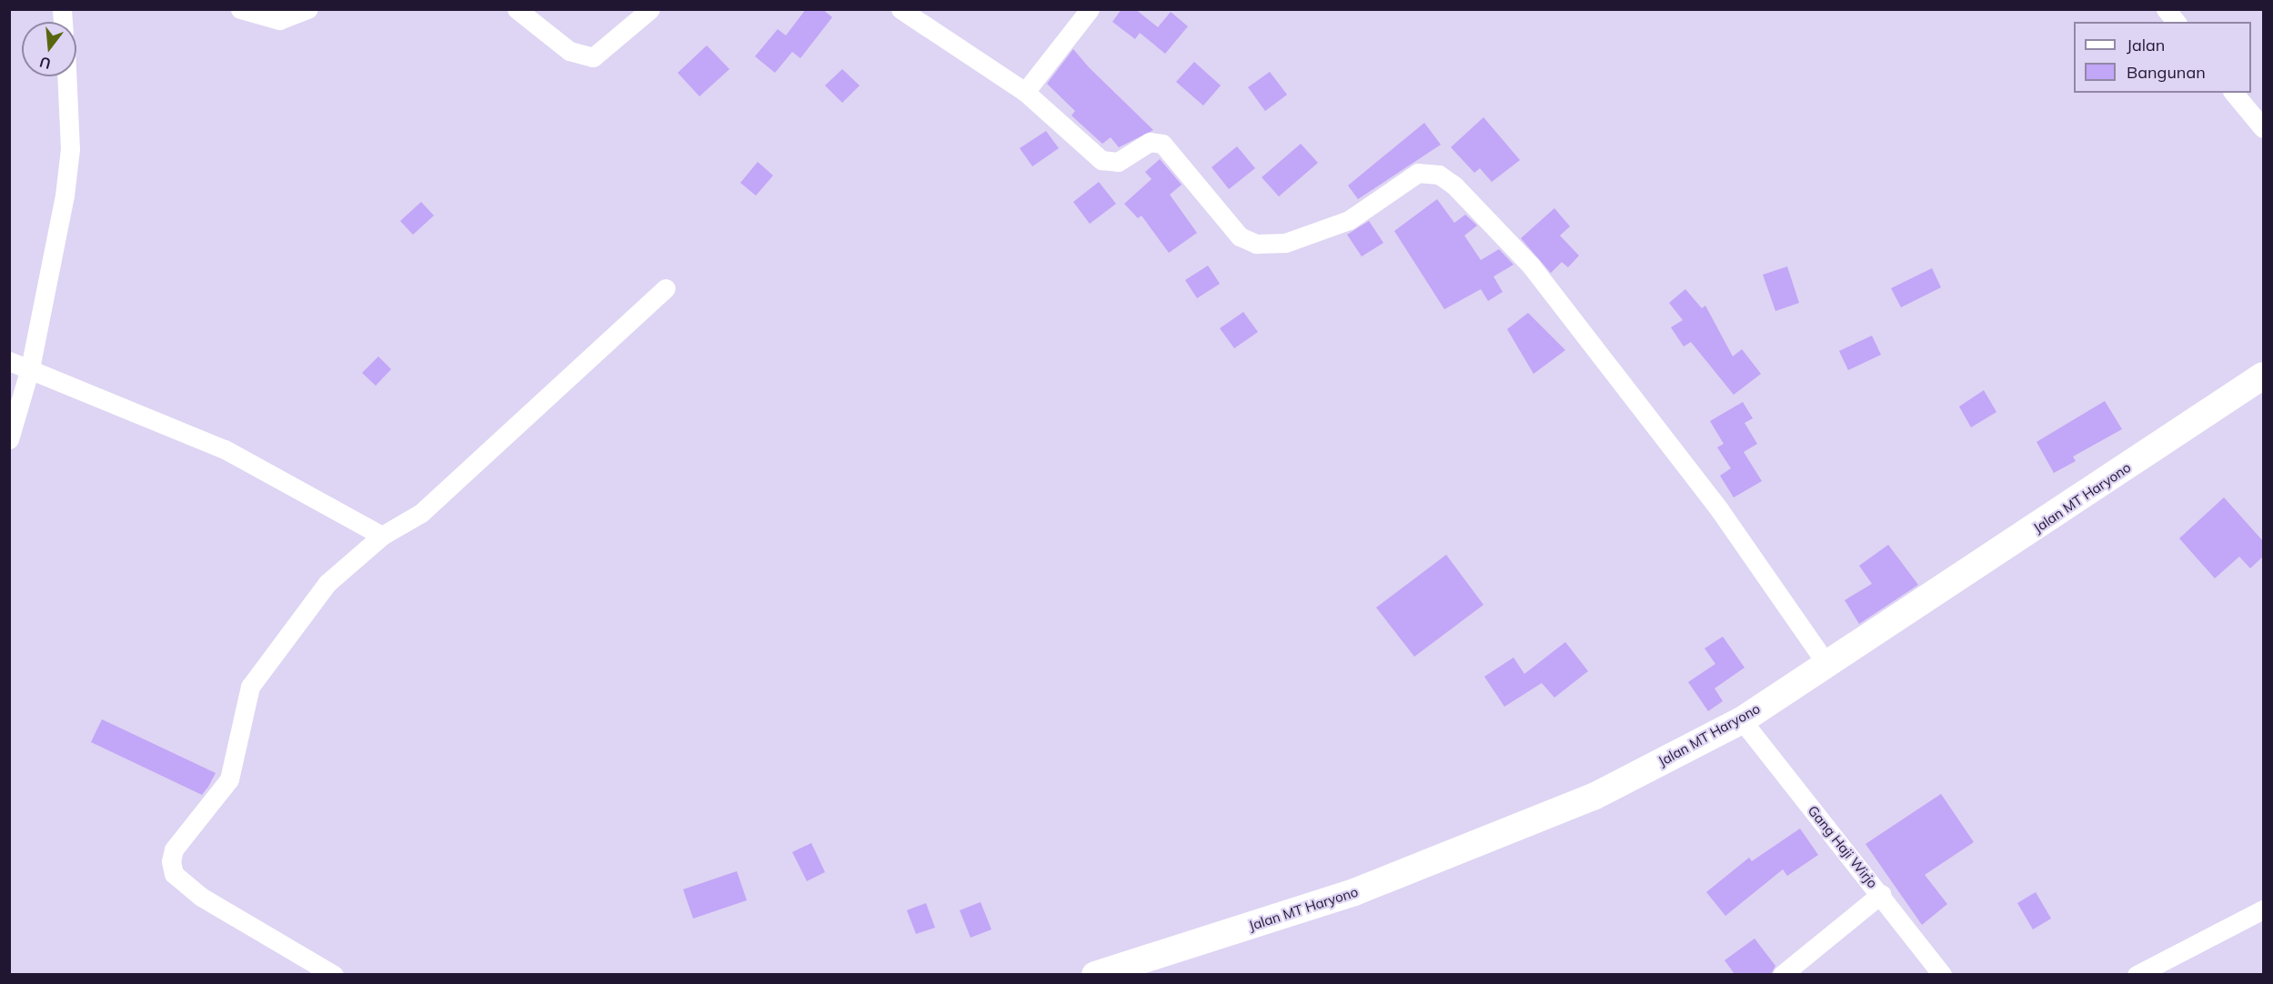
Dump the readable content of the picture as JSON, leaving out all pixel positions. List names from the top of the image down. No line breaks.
{"streets":{"main road":["Jalan MT Haryono"],"street":["Gang Haji Wirjo"]},"crossings":[["Jalan MT Haryono","Gang Haji Wirjo"]],"legend":["Jalan","Bangunan"],"north":"bottom"}
